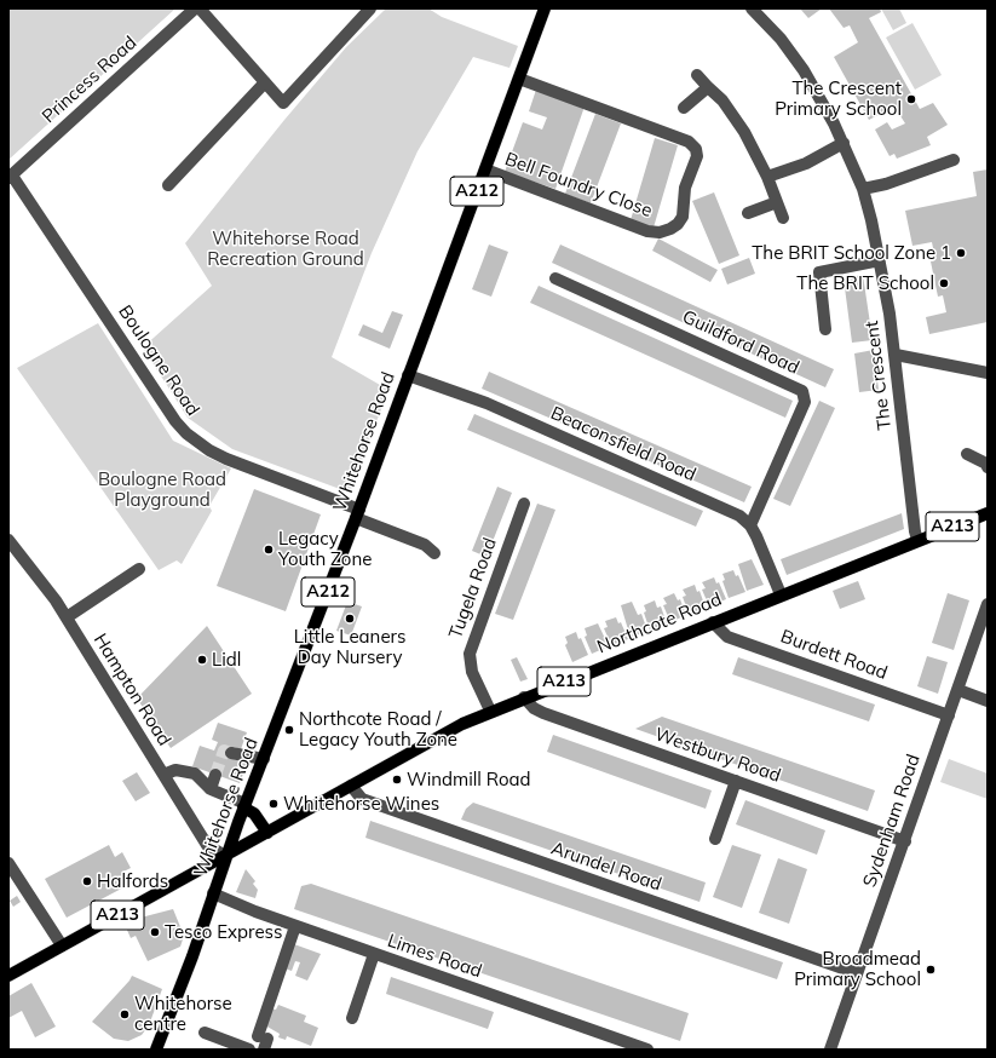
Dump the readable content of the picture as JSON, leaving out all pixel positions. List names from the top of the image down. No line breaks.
{"streets":{"main road":["A212","Whitehorse Road","A213","Northcote Road"],"street":["Princess Road","Bell Foundry Close","Guildford Road","Boulogne Road","The Crescent","Beaconsfield Road","Tugela Road","Burdett Road","Hampton Road","Westbury Road","Sydenham Road","Arundel Road","Limes Road"]},"crossings":[["Princess Road","Boulogne Road"],["Bell Foundry Close","Whitehorse Road"],["Guildford Road","Beaconsfield Road"],["Boulogne Road","Whitehorse Road"],["The Crescent","Northcote Road"],["Whitehorse Road","Beaconsfield Road"],["Whitehorse Road","A213"],["Whitehorse Road","Northcote Road"],["Whitehorse Road","Hampton Road"],["Whitehorse Road","Limes Road"],["Beaconsfield Road","Northcote Road"],["A213","Northcote Road"],["A213","Hampton Road"],["Tugela Road","Northcote Road"],["Northcote Road","Burdett Road"],["Northcote Road","Hampton Road"],["Northcote Road","Westbury Road"],["Northcote Road","Arundel Road"],["Burdett Road","Sydenham Road"],["Westbury Road","Sydenham Road"],["Sydenham Road","Arundel Road"]],"parks":["Whitehorse Road Recreation Ground","Boulogne Road Playground"],"places":["The Crescent Primary School","The BRIT School Zone 1","The BRIT School","Legacy Youth Zone","Little Leaners Day Nursery","Lidl","Northcote Road / Legacy Youth Zone","Windmill Road","Whitehorse Wines","Halfords","Tesco Express","Broadmead Primary School","Whitehorse centre"]}
